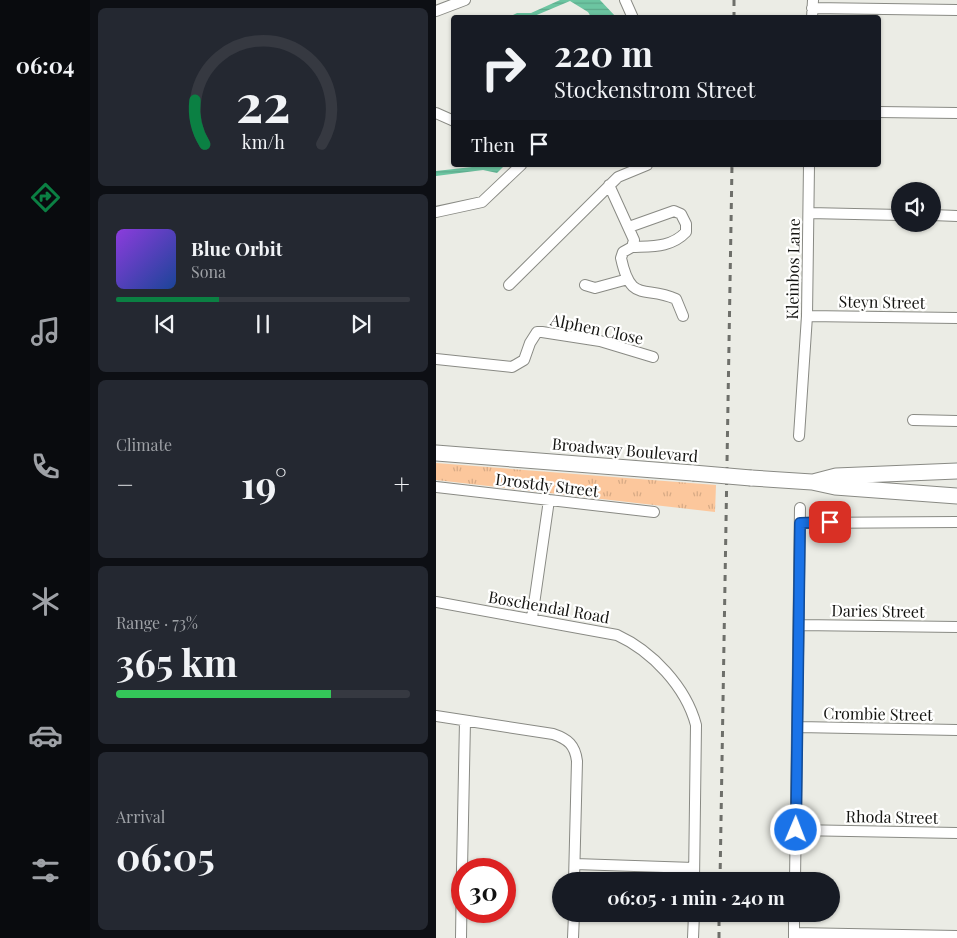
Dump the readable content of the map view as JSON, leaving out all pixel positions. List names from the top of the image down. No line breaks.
{"streets":{"main road":["Broadway Boulevard"],"street":["Kleinbos Lane","Steyn Street","Alphen Close","Drostdy Street","Boschendal Road","Daries Street","Crombie Street","Rhoda Street"]},"crossings":[["Kleinbos Lane","Steyn Street"]],"page":{"tabs":"06:04","turn":["220 m","Stockenstrom Street"],"then":"Then","song":["Blue Orbit","Sona"],"tile":["Climate",["Range · 73%","365 km"],["Arrival","06:05"]],"heat":["−","19°","+"],"limit":"30","trip":"06:05 · 1 min · 240 m","gauge":["22","km/h"]}}
